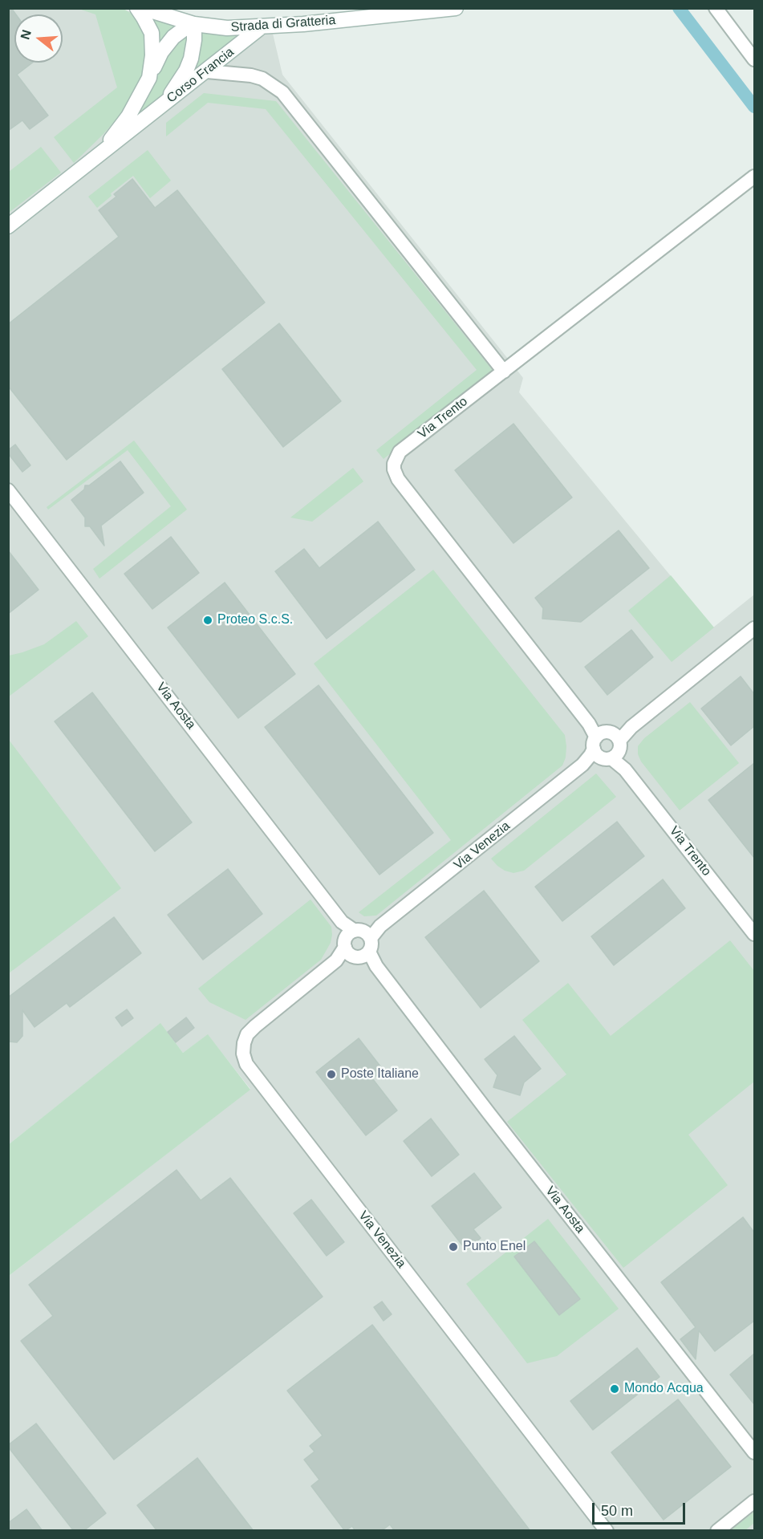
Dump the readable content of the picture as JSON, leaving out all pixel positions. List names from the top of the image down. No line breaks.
{"streets":{"street":["Strada di Gratteria","Corso Francia","Via Trento","Via Aosta","Via Venezia"]},"crossings":[["Strada di Gratteria","Corso Francia"],["Via Trento","Via Venezia"],["Via Aosta","Via Venezia"]],"places":["Proteo S.c.S.","Poste Italiane","Punto Enel","Mondo Acqua"],"scale_bar":"50 m","north":"left"}
